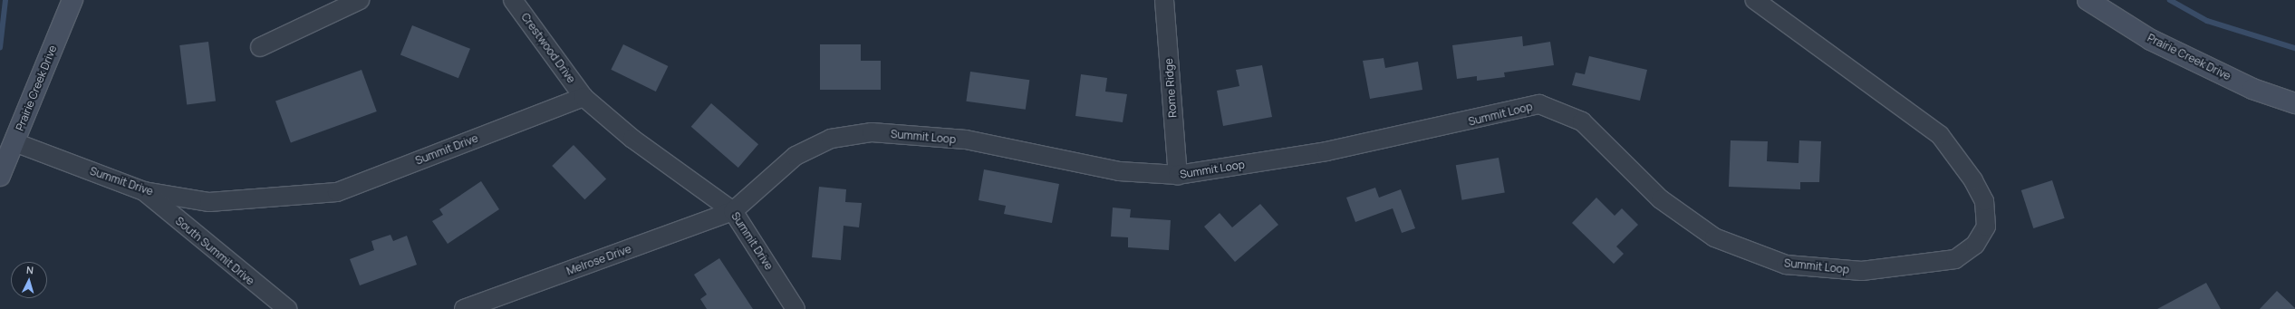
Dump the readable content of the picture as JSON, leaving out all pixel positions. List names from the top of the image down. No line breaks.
{"streets":{"main road":["Prairie Creek Drive"],"street":["Crestwood Drive","Rome Ridge","Summit Loop","Summit Drive","South Summit Drive","Melrose Drive"]},"crossings":[["Crestwood Drive","Summit Drive"],["Prairie Creek Drive","Summit Drive"],["Rome Ridge","Summit Loop"],["Summit Loop","Summit Drive"],["Summit Loop","Melrose Drive"],["Summit Drive","South Summit Drive"],["Summit Drive","Melrose Drive"]],"north":"top"}
